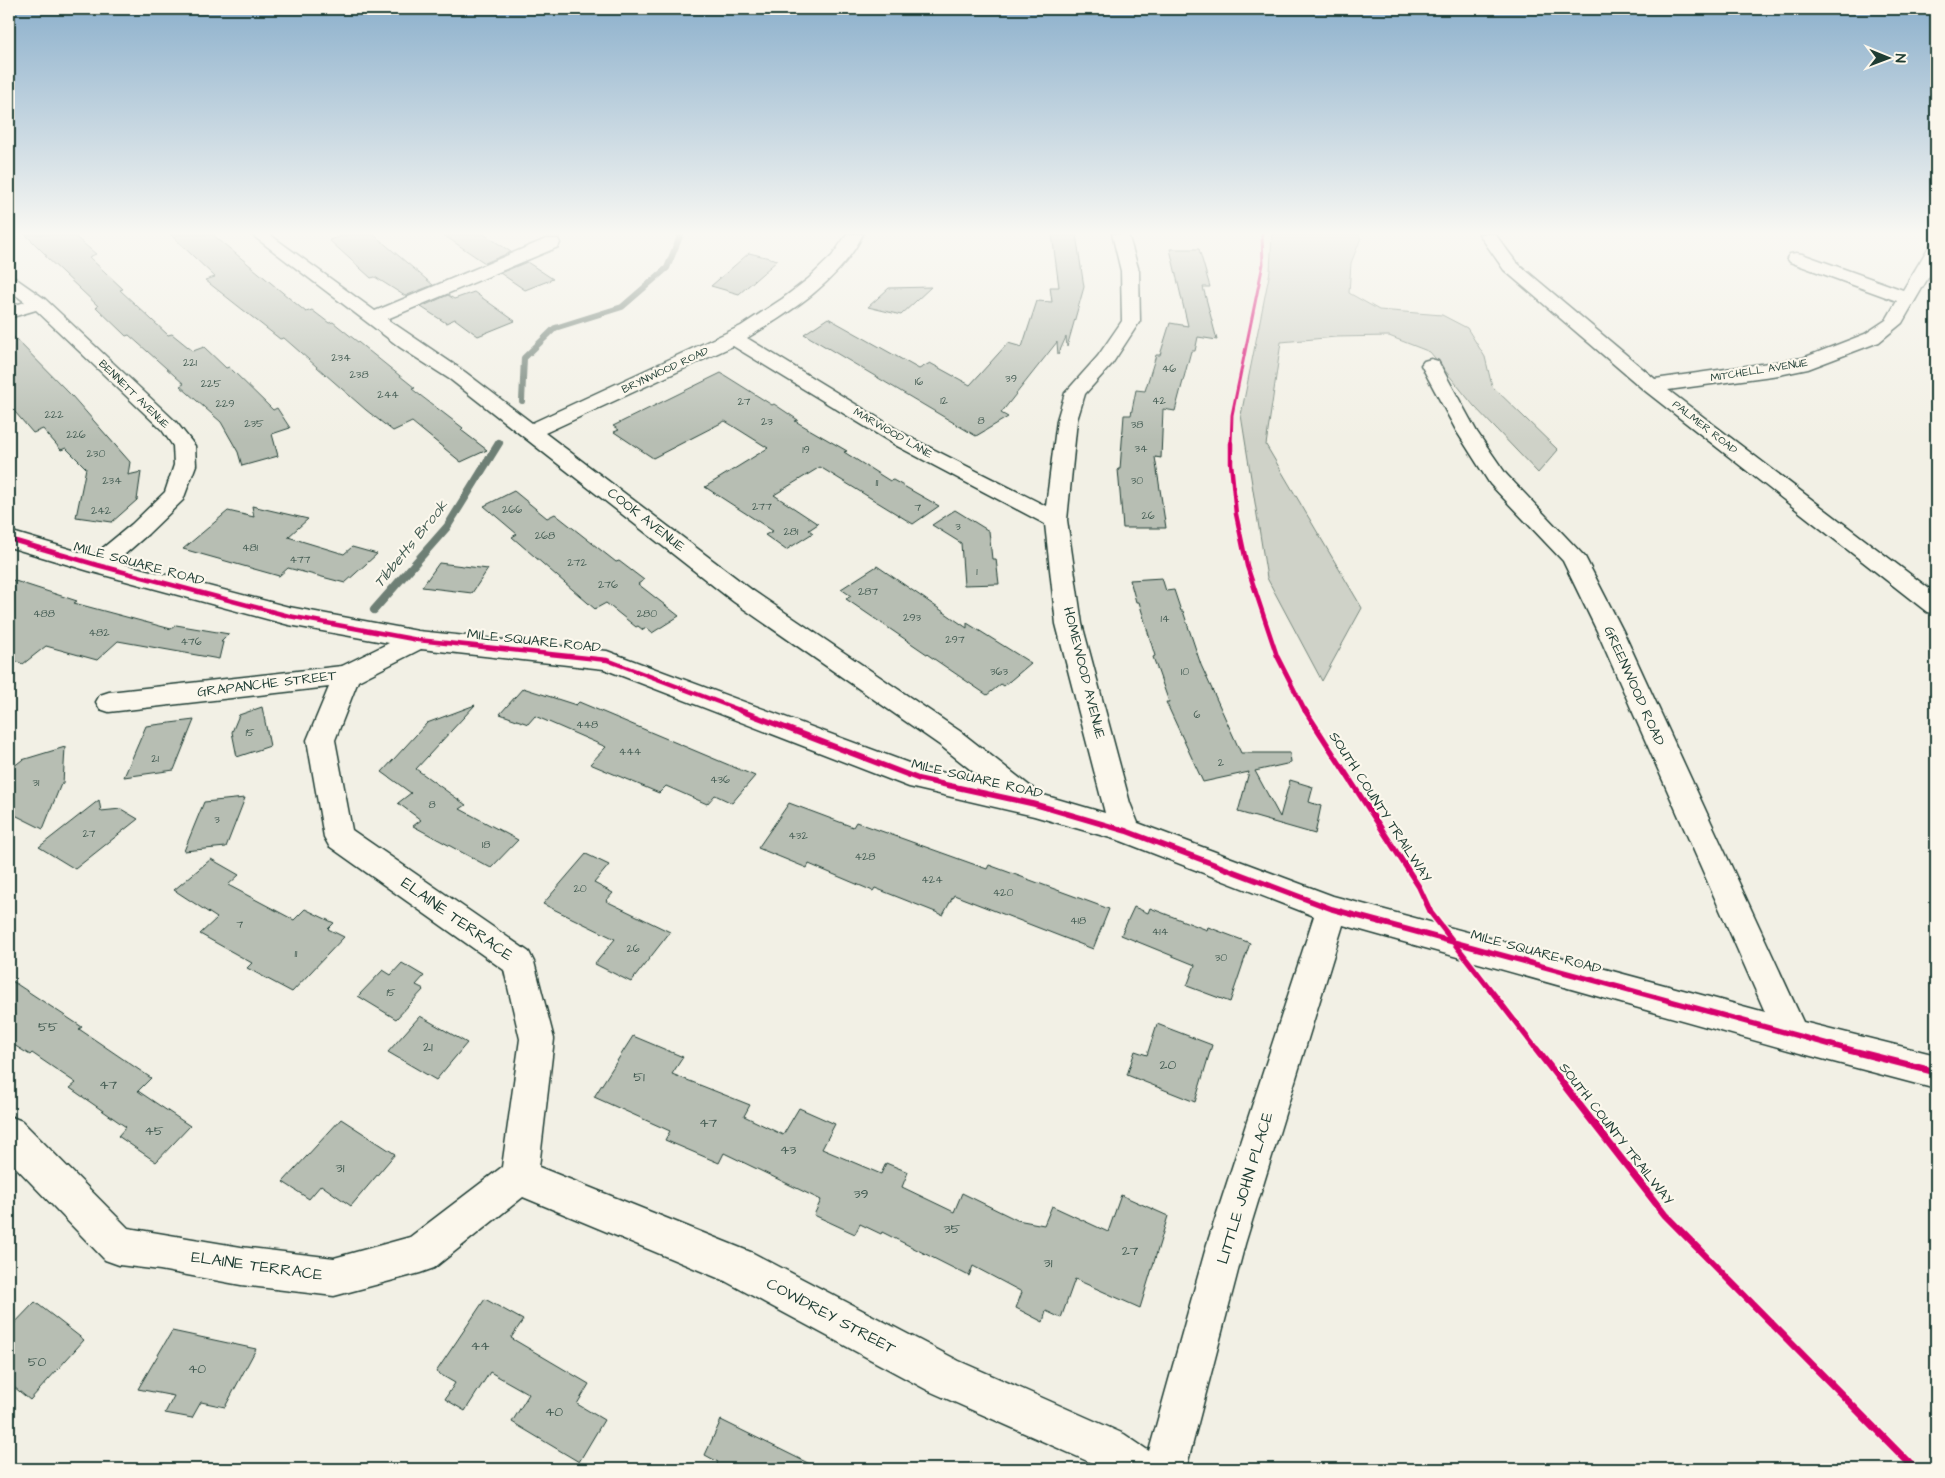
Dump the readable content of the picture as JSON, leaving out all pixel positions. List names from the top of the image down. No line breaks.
{"streets":{"street":["BRYNWOOD ROAD","MITCHELL AVENUE","BENNETT AVENUE","PALMER ROAD","MARWOOD LANE","COOK AVENUE","MILE SQUARE ROAD","HOMEWOOD AVENUE","GRAPANCHE STREET","GREENWOOD ROAD","ELAINE TERRACE","LITTLE JOHN PLACE","COWDREY STREET"],"cycle path":["SOUTH COUNTY TRAILWAY"]},"crossings":[["BRYNWOOD ROAD","MARWOOD LANE"],["BRYNWOOD ROAD","COOK AVENUE"],["MITCHELL AVENUE","PALMER ROAD"],["BENNETT AVENUE","MILE SQUARE ROAD"],["MARWOOD LANE","HOMEWOOD AVENUE"],["COOK AVENUE","MILE SQUARE ROAD"],["MILE SQUARE ROAD","HOMEWOOD AVENUE"],["MILE SQUARE ROAD","GRAPANCHE STREET"],["MILE SQUARE ROAD","GREENWOOD ROAD"],["MILE SQUARE ROAD","LITTLE JOHN PLACE"],["GRAPANCHE STREET","ELAINE TERRACE"],["ELAINE TERRACE","COWDREY STREET"]],"water":["Tibbetts Brook"],"house_numbers":["234","221","46","238","39","16","225","244","12","42","27","229","222","8","23","235","38","226","34","19","230","234","30","11","277","7","266","242","26","3","281","268","481","477","272","1","276","287","488","280","293","14","482","297","476","363","10","6","448","15","444","21","2","436","31","8","3","27","432","18","428","424","20","420","418","7","414","26","11","30","15","55","21","20","51","47","47","45","43","31","39","35","27","31","44","50","40","40"],"north":"right"}
